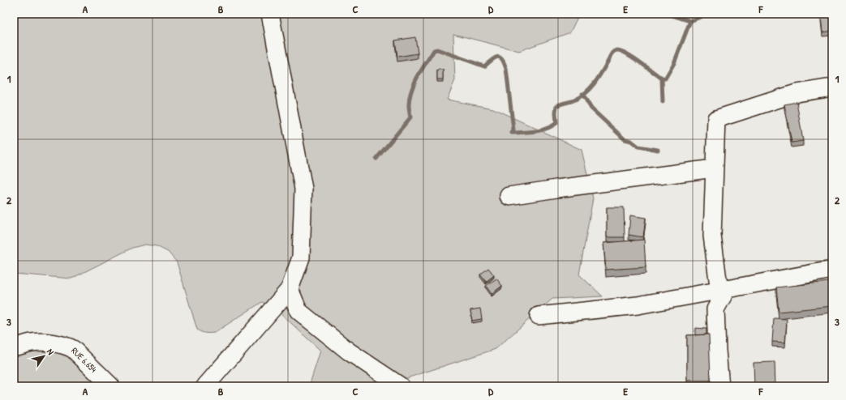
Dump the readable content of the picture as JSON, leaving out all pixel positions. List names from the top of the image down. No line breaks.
{"streets":{"street":["RUE 6.654"]},"north":"top right","grid":{"columns":["A","B","C","D","E","F"],"rows":["1","2","3"]}}
